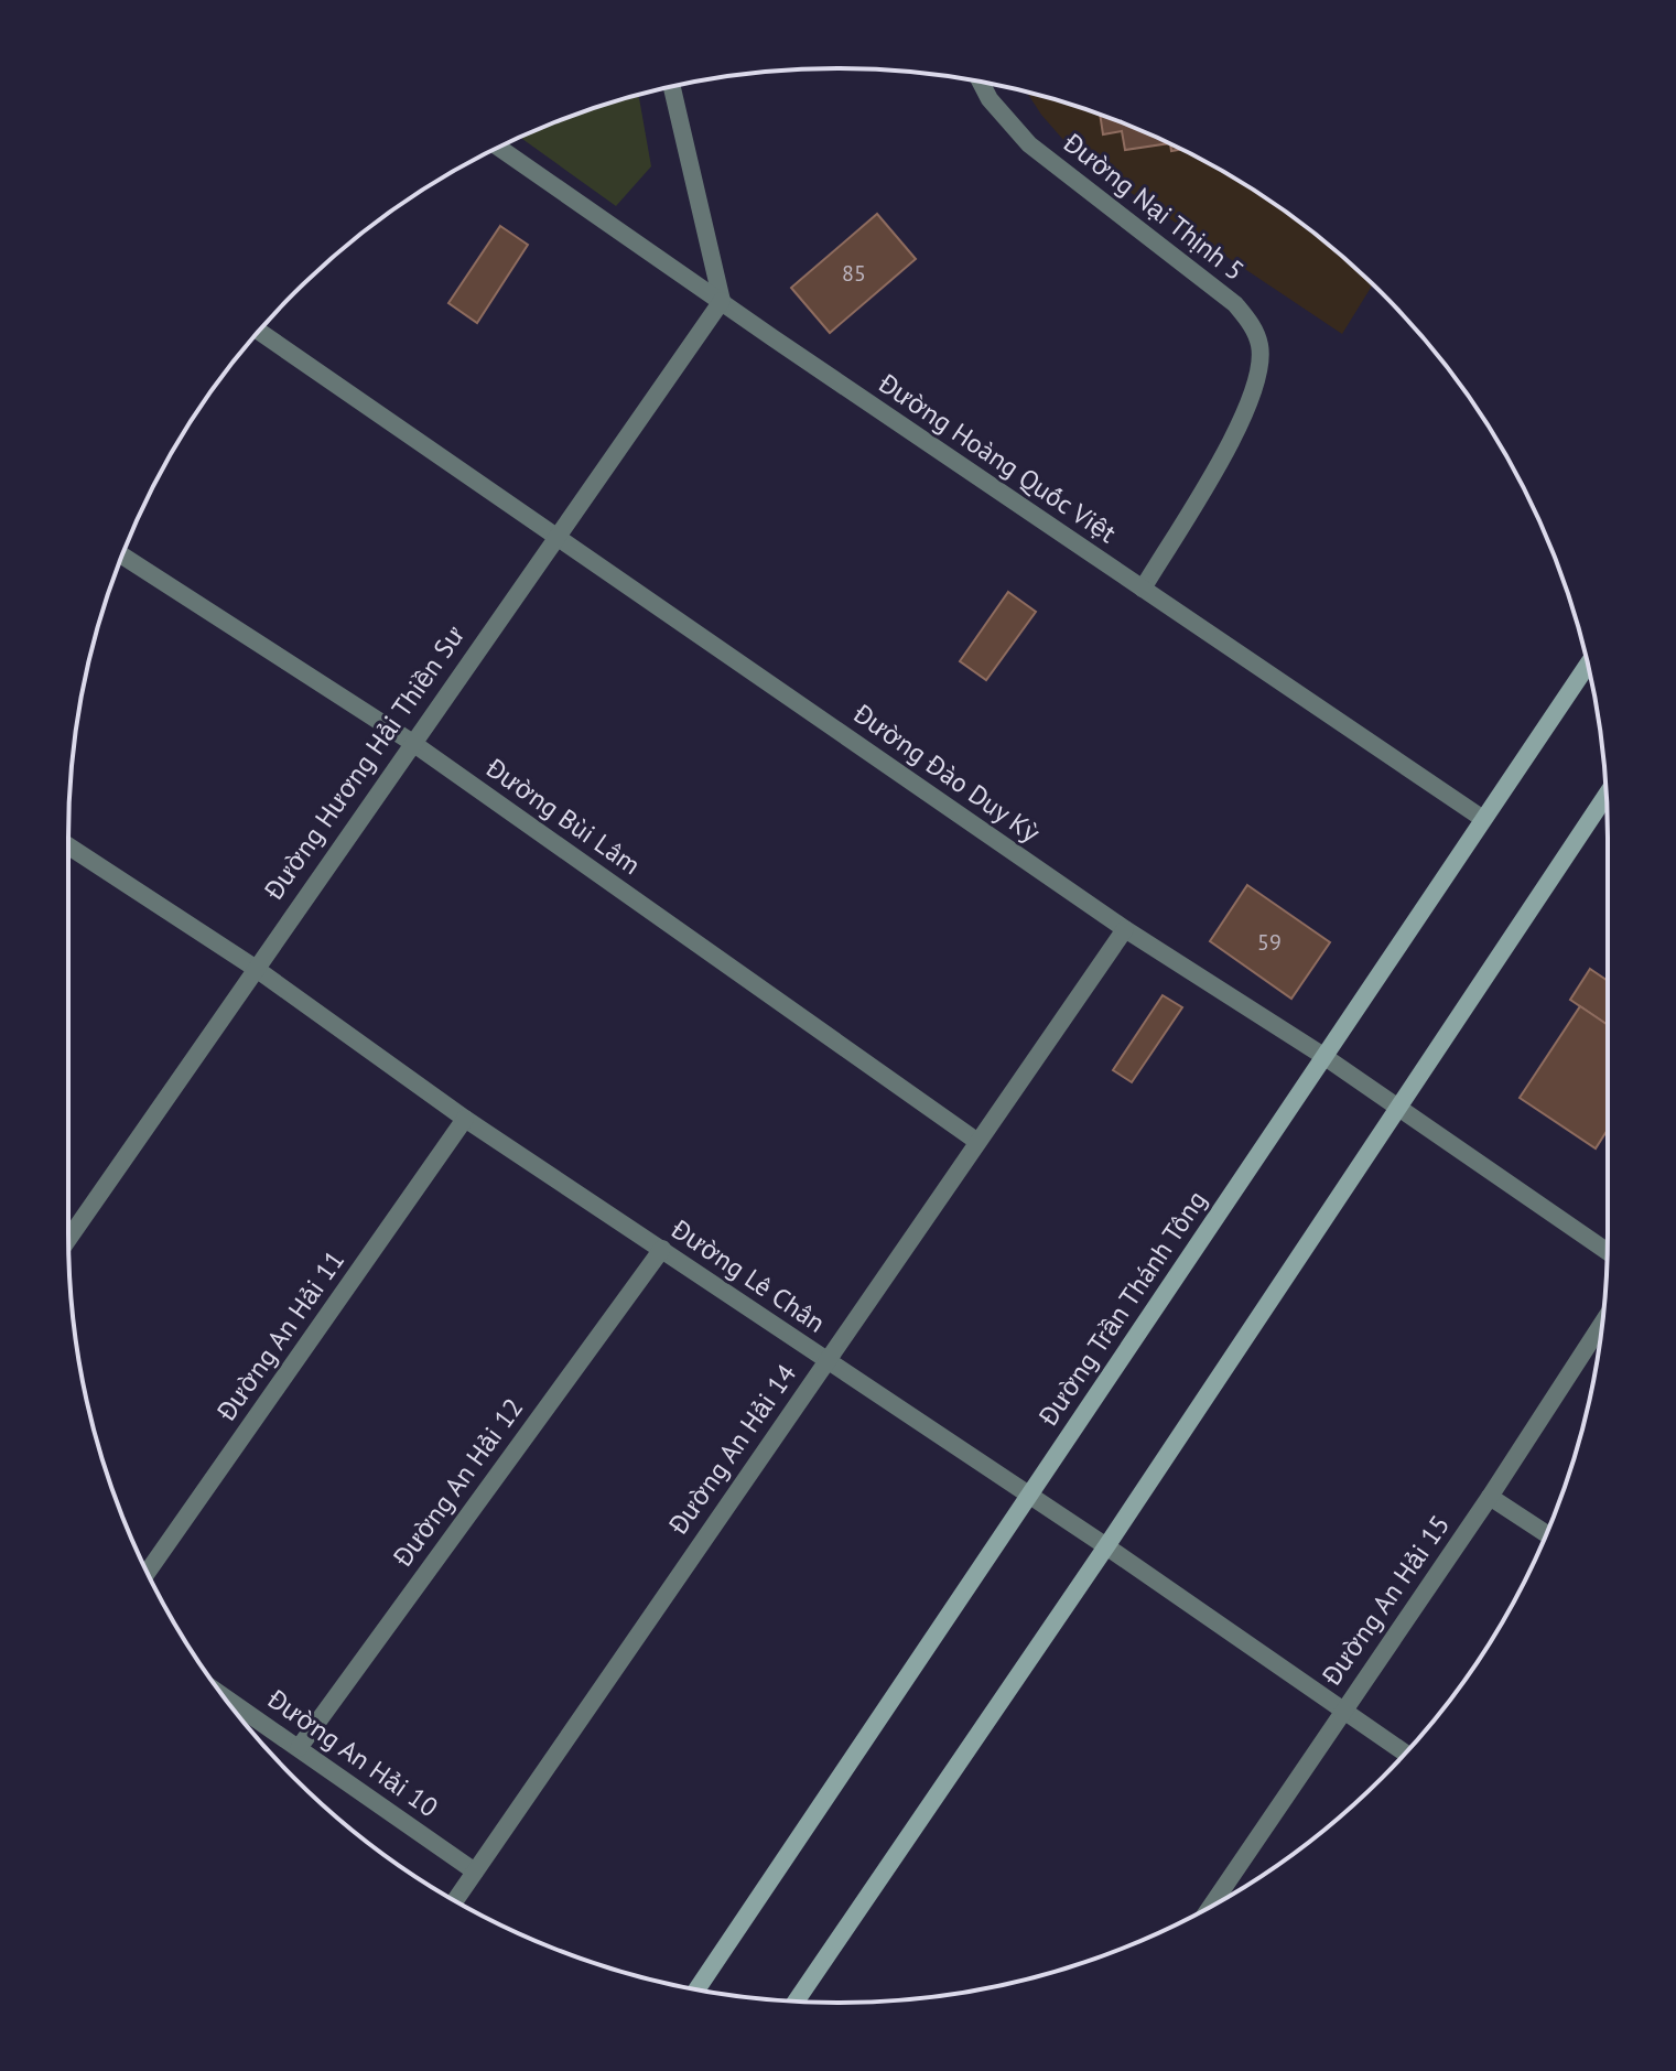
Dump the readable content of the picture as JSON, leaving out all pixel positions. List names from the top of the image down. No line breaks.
{"streets":{"main road":["Đường Trần Thánh Tông"],"street":["Đường Nại Thịnh 5","Đường Hoàng Quốc Việt","Đường Hương Hải Thiền Sư","Đường Đào Duy Kỳ","Đường Bùi Lâm","Đường Lê Chân","Đường An Hải 11","Đường An Hải 14","Đường An Hải 12","Đường An Hải 15","Đường An Hải 10"]},"crossings":[["Đường Nại Thịnh 5","Đường Hoàng Quốc Việt"],["Đường Hoàng Quốc Việt","Đường Hương Hải Thiền Sư"],["Đường Hoàng Quốc Việt","Đường Trần Thánh Tông"],["Đường Hương Hải Thiền Sư","Đường Đào Duy Kỳ"],["Đường Hương Hải Thiền Sư","Đường Bùi Lâm"],["Đường Hương Hải Thiền Sư","Đường Lê Chân"],["Đường Đào Duy Kỳ","Đường Trần Thánh Tông"],["Đường Đào Duy Kỳ","Đường An Hải 14"],["Đường Bùi Lâm","Đường An Hải 14"],["Đường Lê Chân","Đường Trần Thánh Tông"],["Đường Lê Chân","Đường An Hải 11"],["Đường Lê Chân","Đường An Hải 14"],["Đường Lê Chân","Đường An Hải 12"],["Đường Lê Chân","Đường An Hải 15"],["Đường An Hải 14","Đường An Hải 10"],["Đường An Hải 12","Đường An Hải 10"]],"house_numbers":["85","59"]}
